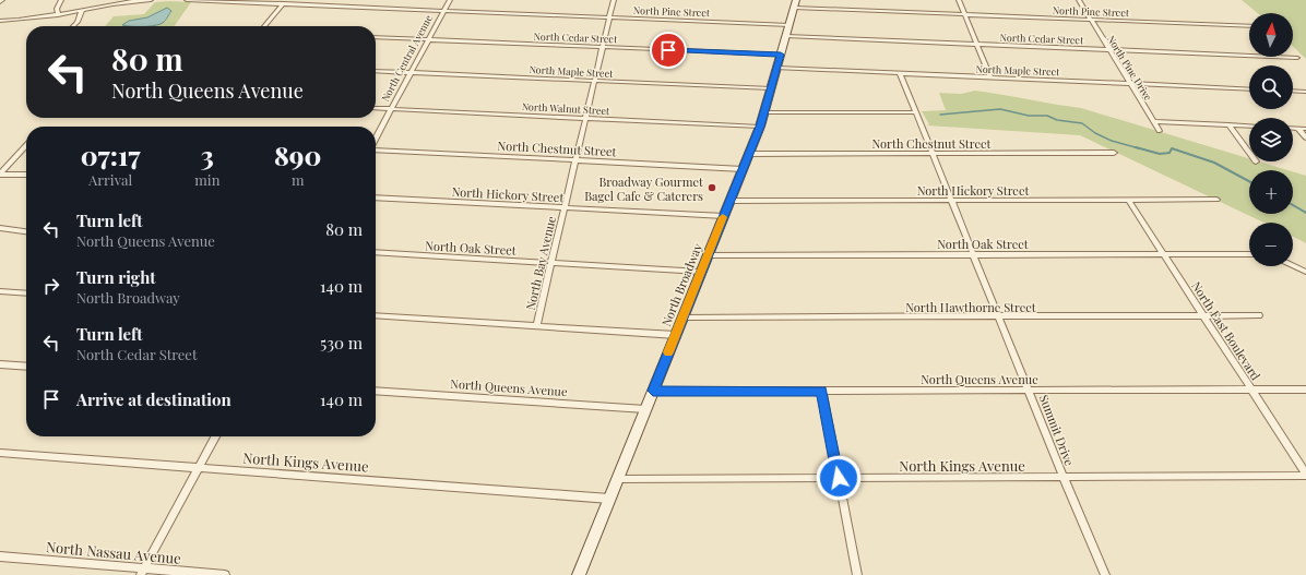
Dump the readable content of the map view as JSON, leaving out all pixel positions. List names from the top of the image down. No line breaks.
{"streets":{"main road":["North Broadway"],"street":["North Pine Street","North Cedar Street","North Central Avenue","North Pine Drive","North Maple Street","North Walnut Street","North Chestnut Street","North Hickory Street","North Oak Street","North Bay Avenue","North Hawthorne Street","North East Boulevard","North Queens Avenue","Summit Drive","North Kings Avenue","North Nassau Avenue"]},"crossings":[["North Pine Street","North Central Avenue"],["North Pine Street","North Pine Drive"],["North Pine Street","North Bay Avenue"],["North Pine Street","North Broadway"],["North Cedar Street","North Central Avenue"],["North Cedar Street","North Pine Drive"],["North Cedar Street","North Bay Avenue"],["North Cedar Street","North Broadway"],["North Central Avenue","North Maple Street"],["North Central Avenue","North Walnut Street"],["North Pine Drive","North Maple Street"],["North Maple Street","North Bay Avenue"],["North Maple Street","North Broadway"],["North Maple Street","Summit Drive"],["North Walnut Street","North Bay Avenue"],["North Walnut Street","North Broadway"],["North Chestnut Street","North Bay Avenue"],["North Chestnut Street","North Broadway"],["North Chestnut Street","Summit Drive"],["North Hickory Street","North Bay Avenue"],["North Hickory Street","North Broadway"],["North Hickory Street","North East Boulevard"],["North Hickory Street","Summit Drive"],["North Oak Street","North Bay Avenue"],["North Oak Street","North Broadway"],["North Oak Street","North East Boulevard"],["North Oak Street","Summit Drive"],["North Broadway","North Hawthorne Street"],["North Broadway","North Queens Avenue"],["North Broadway","North Kings Avenue"],["North Hawthorne Street","North East Boulevard"],["North Hawthorne Street","Summit Drive"],["North East Boulevard","North Queens Avenue"],["North East Boulevard","North Kings Avenue"],["North Queens Avenue","Summit Drive"],["Summit Drive","North Kings Avenue"]],"places":["Broadway Gourmet Bagel Cafe & Caterers"],"north":"top","page":{"map_buttons":["+","−"],"turn":["80 m","North Queens Avenue"],"eta":["07:17","Arrival","3","min","890","m"],"list":[{"name":"Turn left","note":"North Queens Avenue","value":"80 m"},{"name":"Turn right","note":"North Broadway","value":"140 m"},{"name":"Turn left","note":"North Cedar Street","value":"530 m"},{"name":"Arrive at destination","value":"140 m"}]}}
